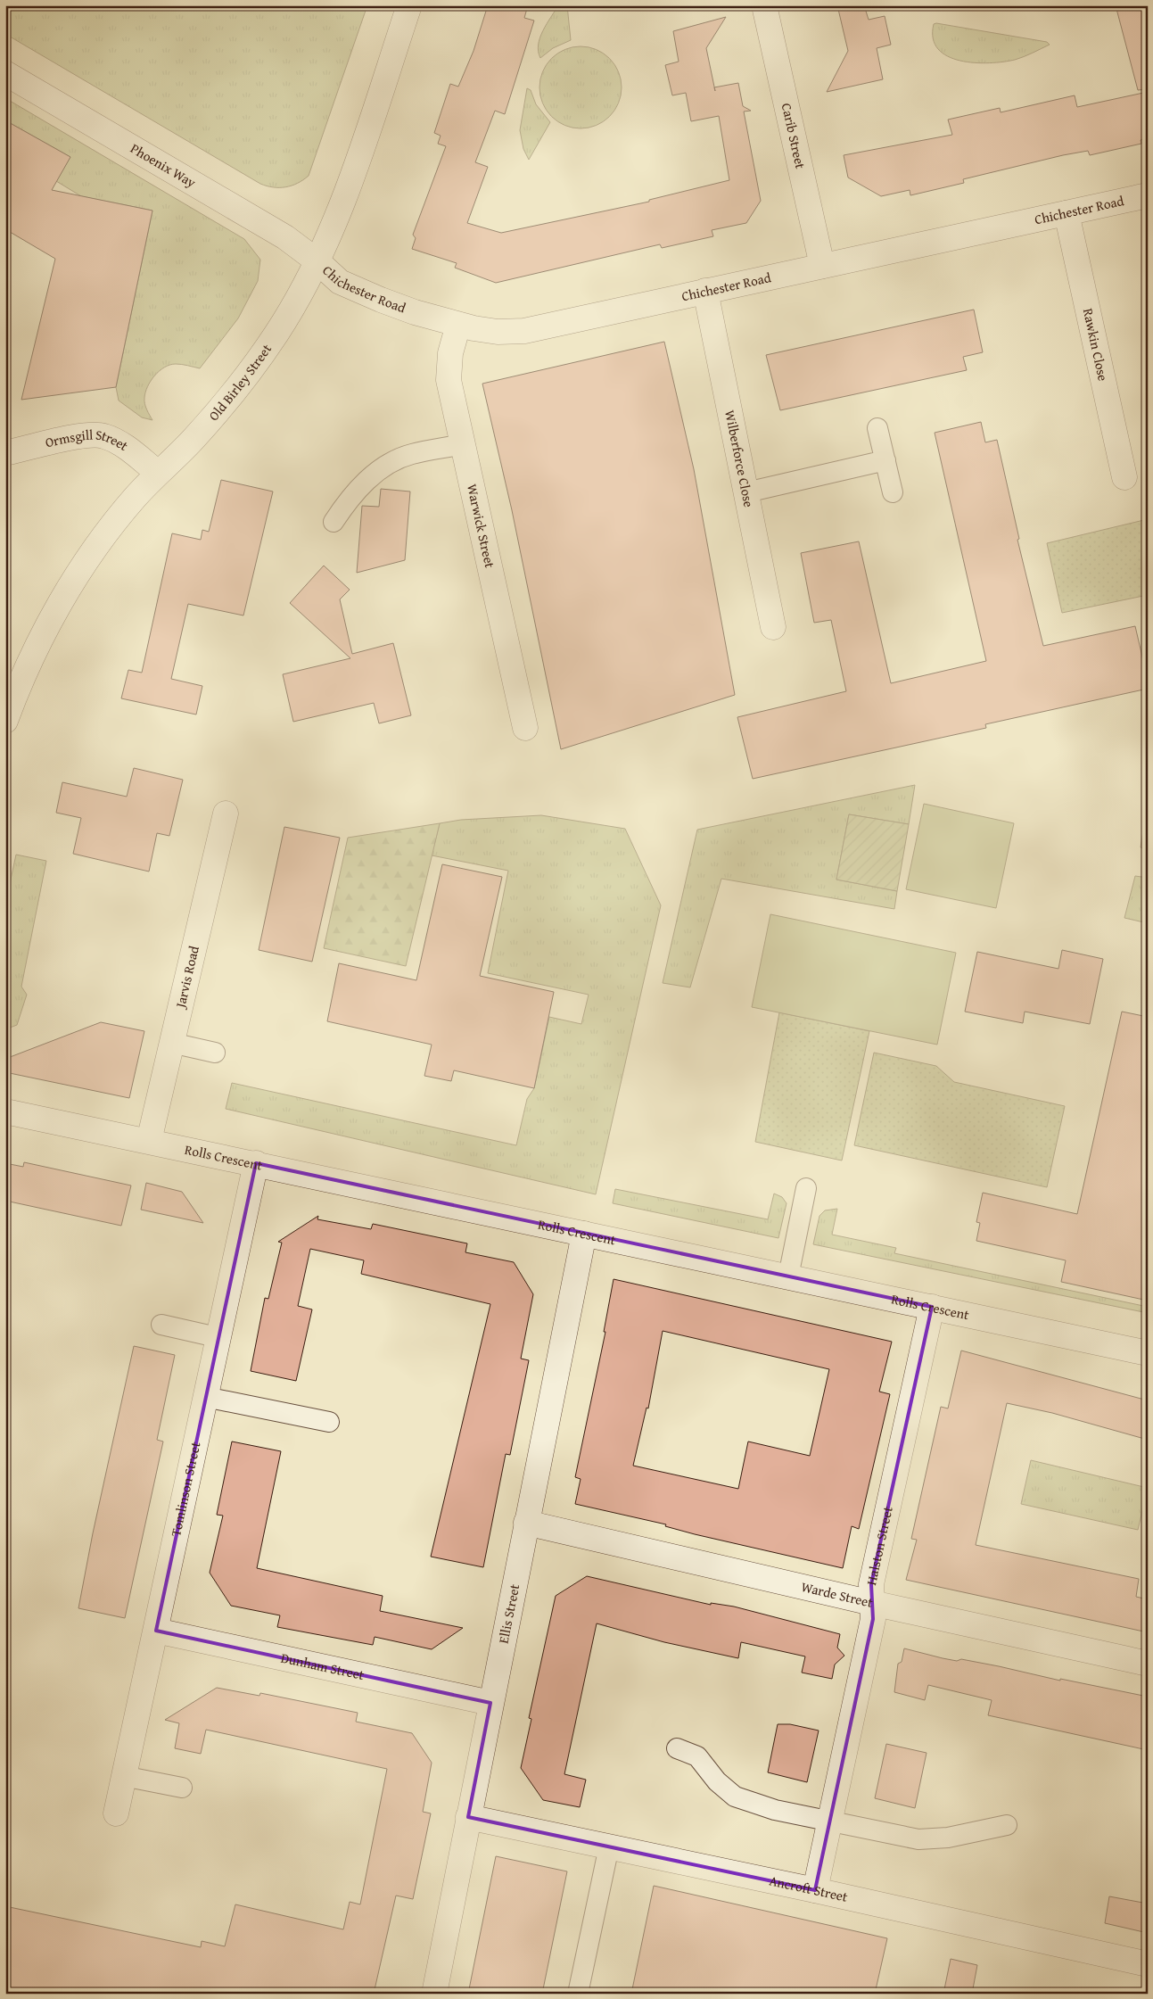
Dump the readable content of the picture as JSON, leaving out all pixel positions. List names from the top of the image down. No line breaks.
{"streets":{"street":["Carib Street","Phoenix Way","Chichester Road","Rawkin Close","Old Birley Street","Ormsgill Street","Wilberforce Close","Warwick Street","Jarvis Road","Rolls Crescent","Tomlinson Street","Halston Street","Warde Street","Ellis Street","Dunham Street","Ancroft Street"]},"crossings":[["Carib Street","Chichester Road"],["Phoenix Way","Chichester Road"],["Phoenix Way","Old Birley Street"],["Chichester Road","Rawkin Close"],["Chichester Road","Old Birley Street"],["Chichester Road","Wilberforce Close"],["Chichester Road","Warwick Street"],["Old Birley Street","Ormsgill Street"],["Jarvis Road","Rolls Crescent"],["Rolls Crescent","Tomlinson Street"],["Rolls Crescent","Halston Street"],["Rolls Crescent","Ellis Street"],["Tomlinson Street","Dunham Street"],["Halston Street","Warde Street"],["Halston Street","Ancroft Street"],["Warde Street","Ellis Street"],["Ellis Street","Dunham Street"],["Ellis Street","Ancroft Street"]]}
